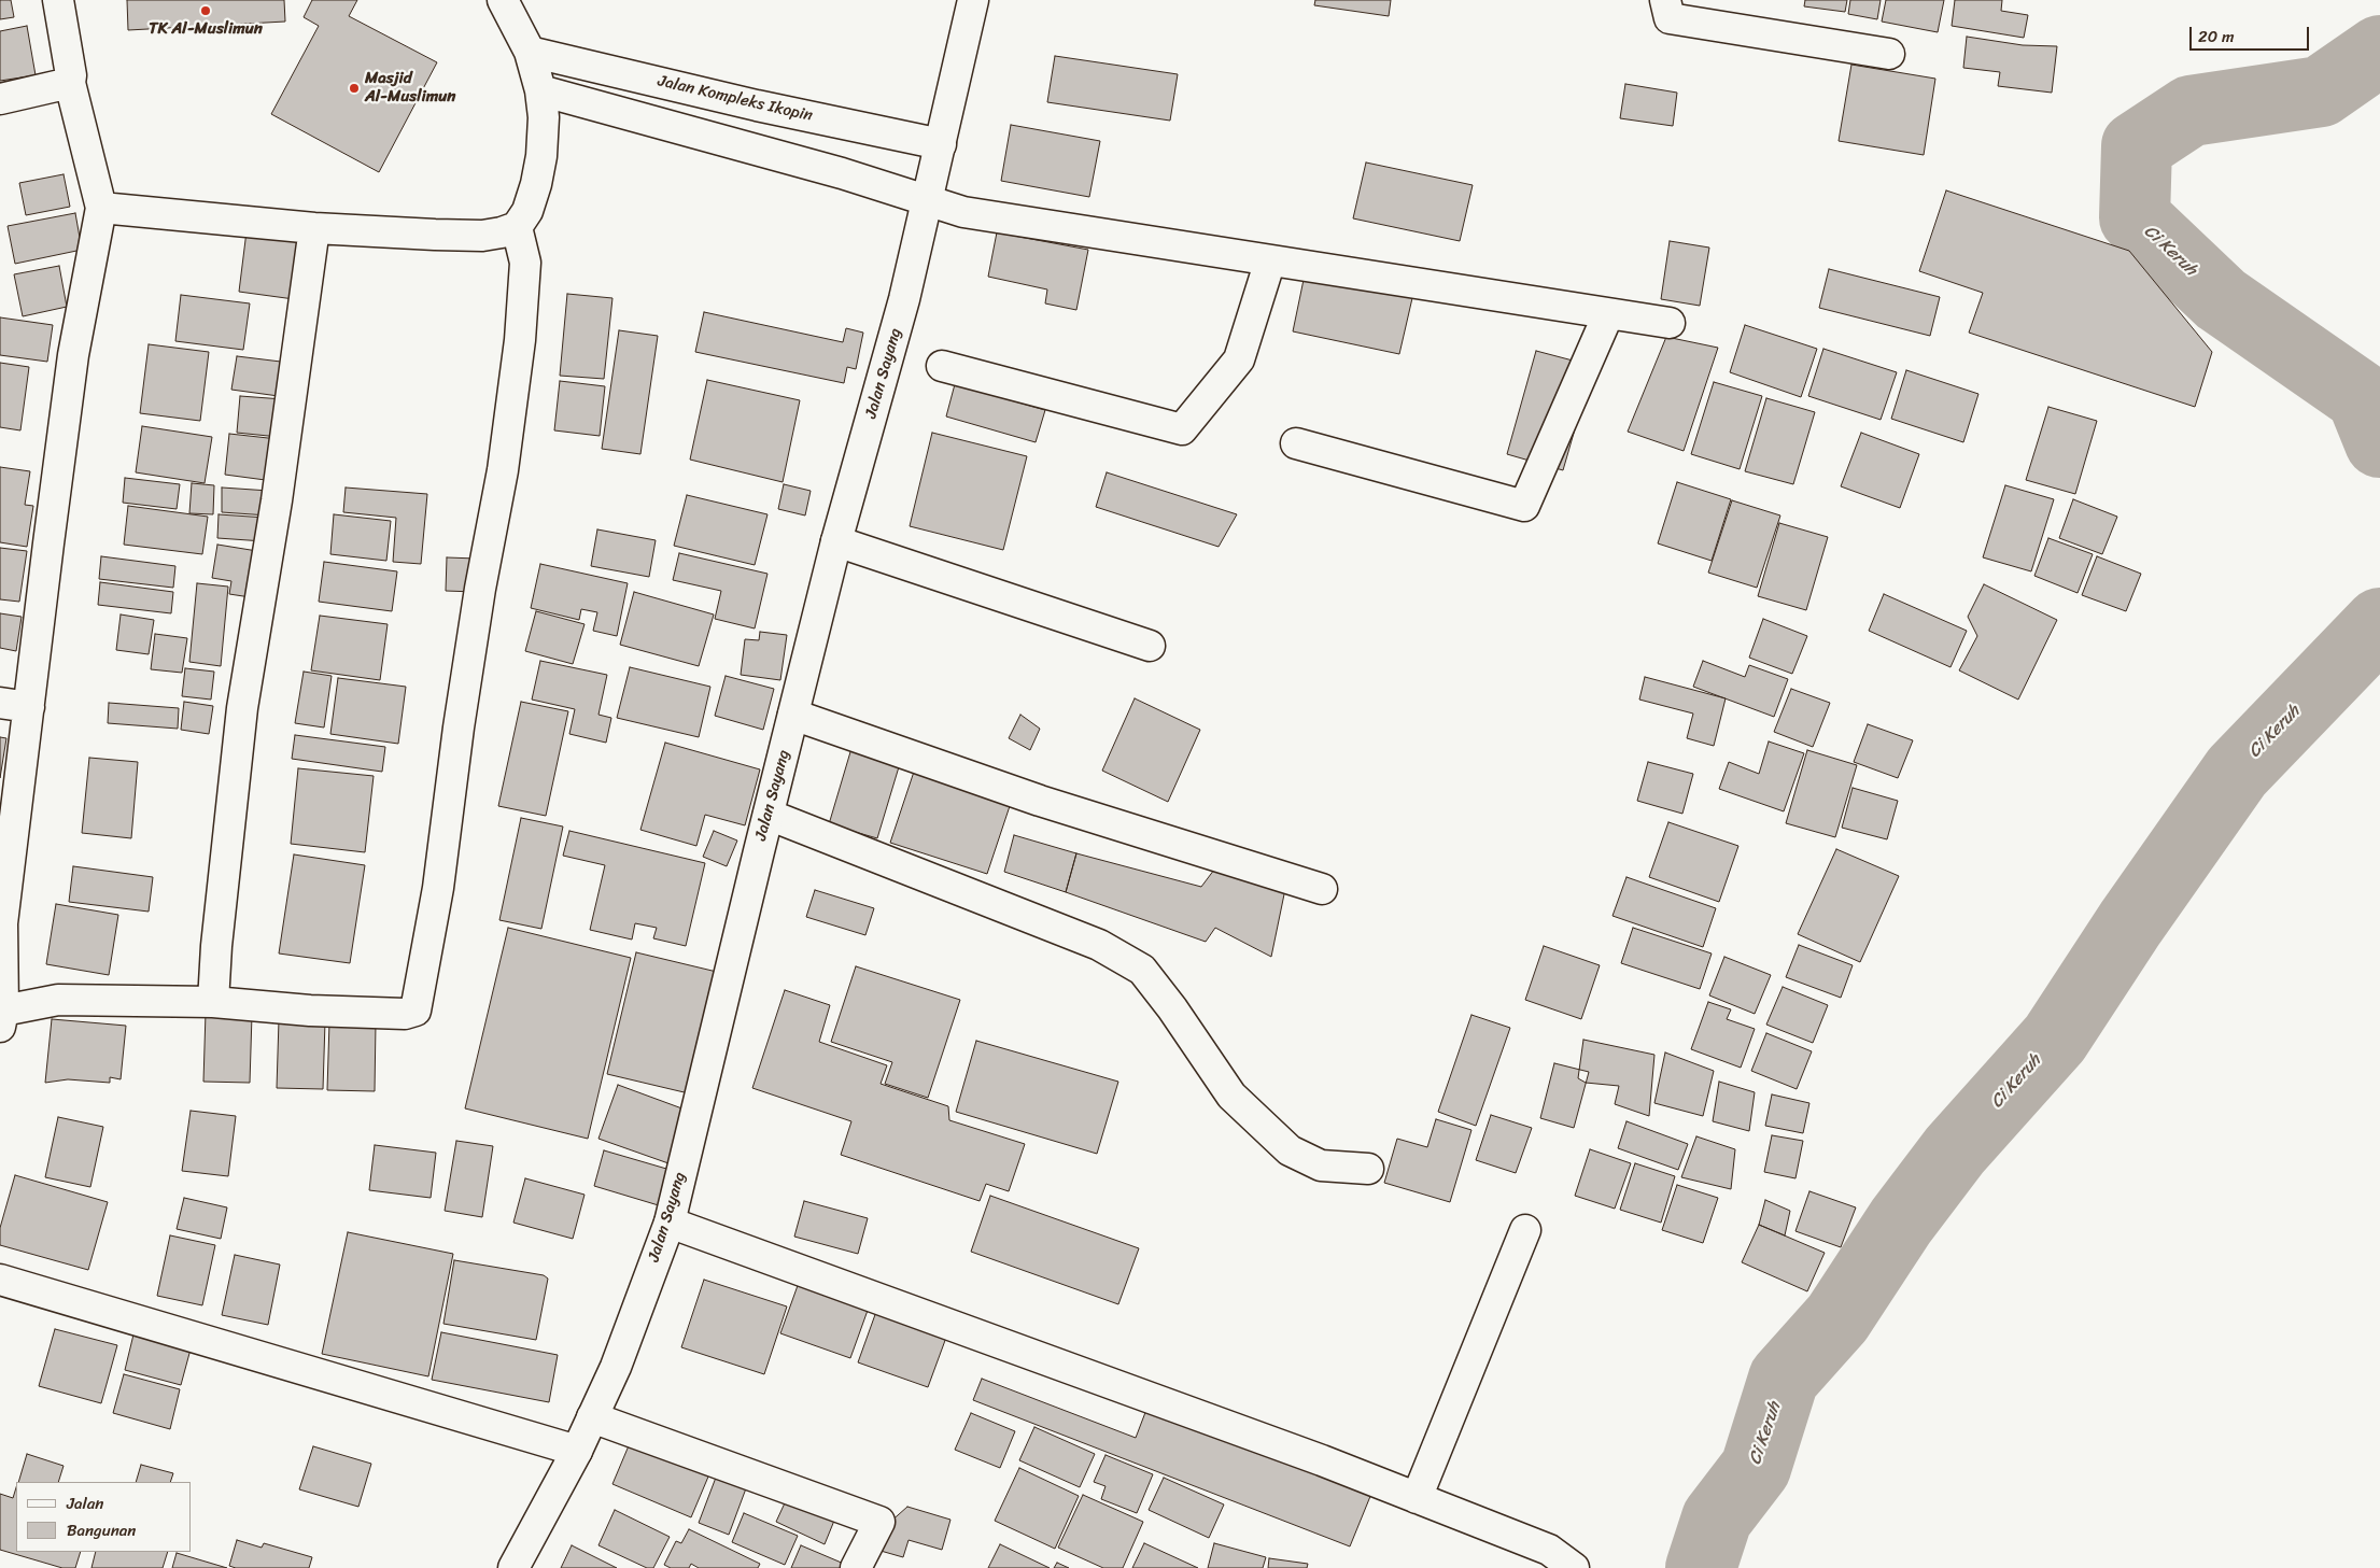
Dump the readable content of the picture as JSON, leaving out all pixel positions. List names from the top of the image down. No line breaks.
{"streets":{"street":["Jalan Kompleks Ikopin","Jalan Sayang"]},"crossings":[["Jalan Kompleks Ikopin","Jalan Sayang"]],"water":["Ci Keruh"],"places":["TK Al-Muslimun","Masjid Al-Muslimun"],"legend":["Jalan","Bangunan"],"scale_bar":"20 m"}
